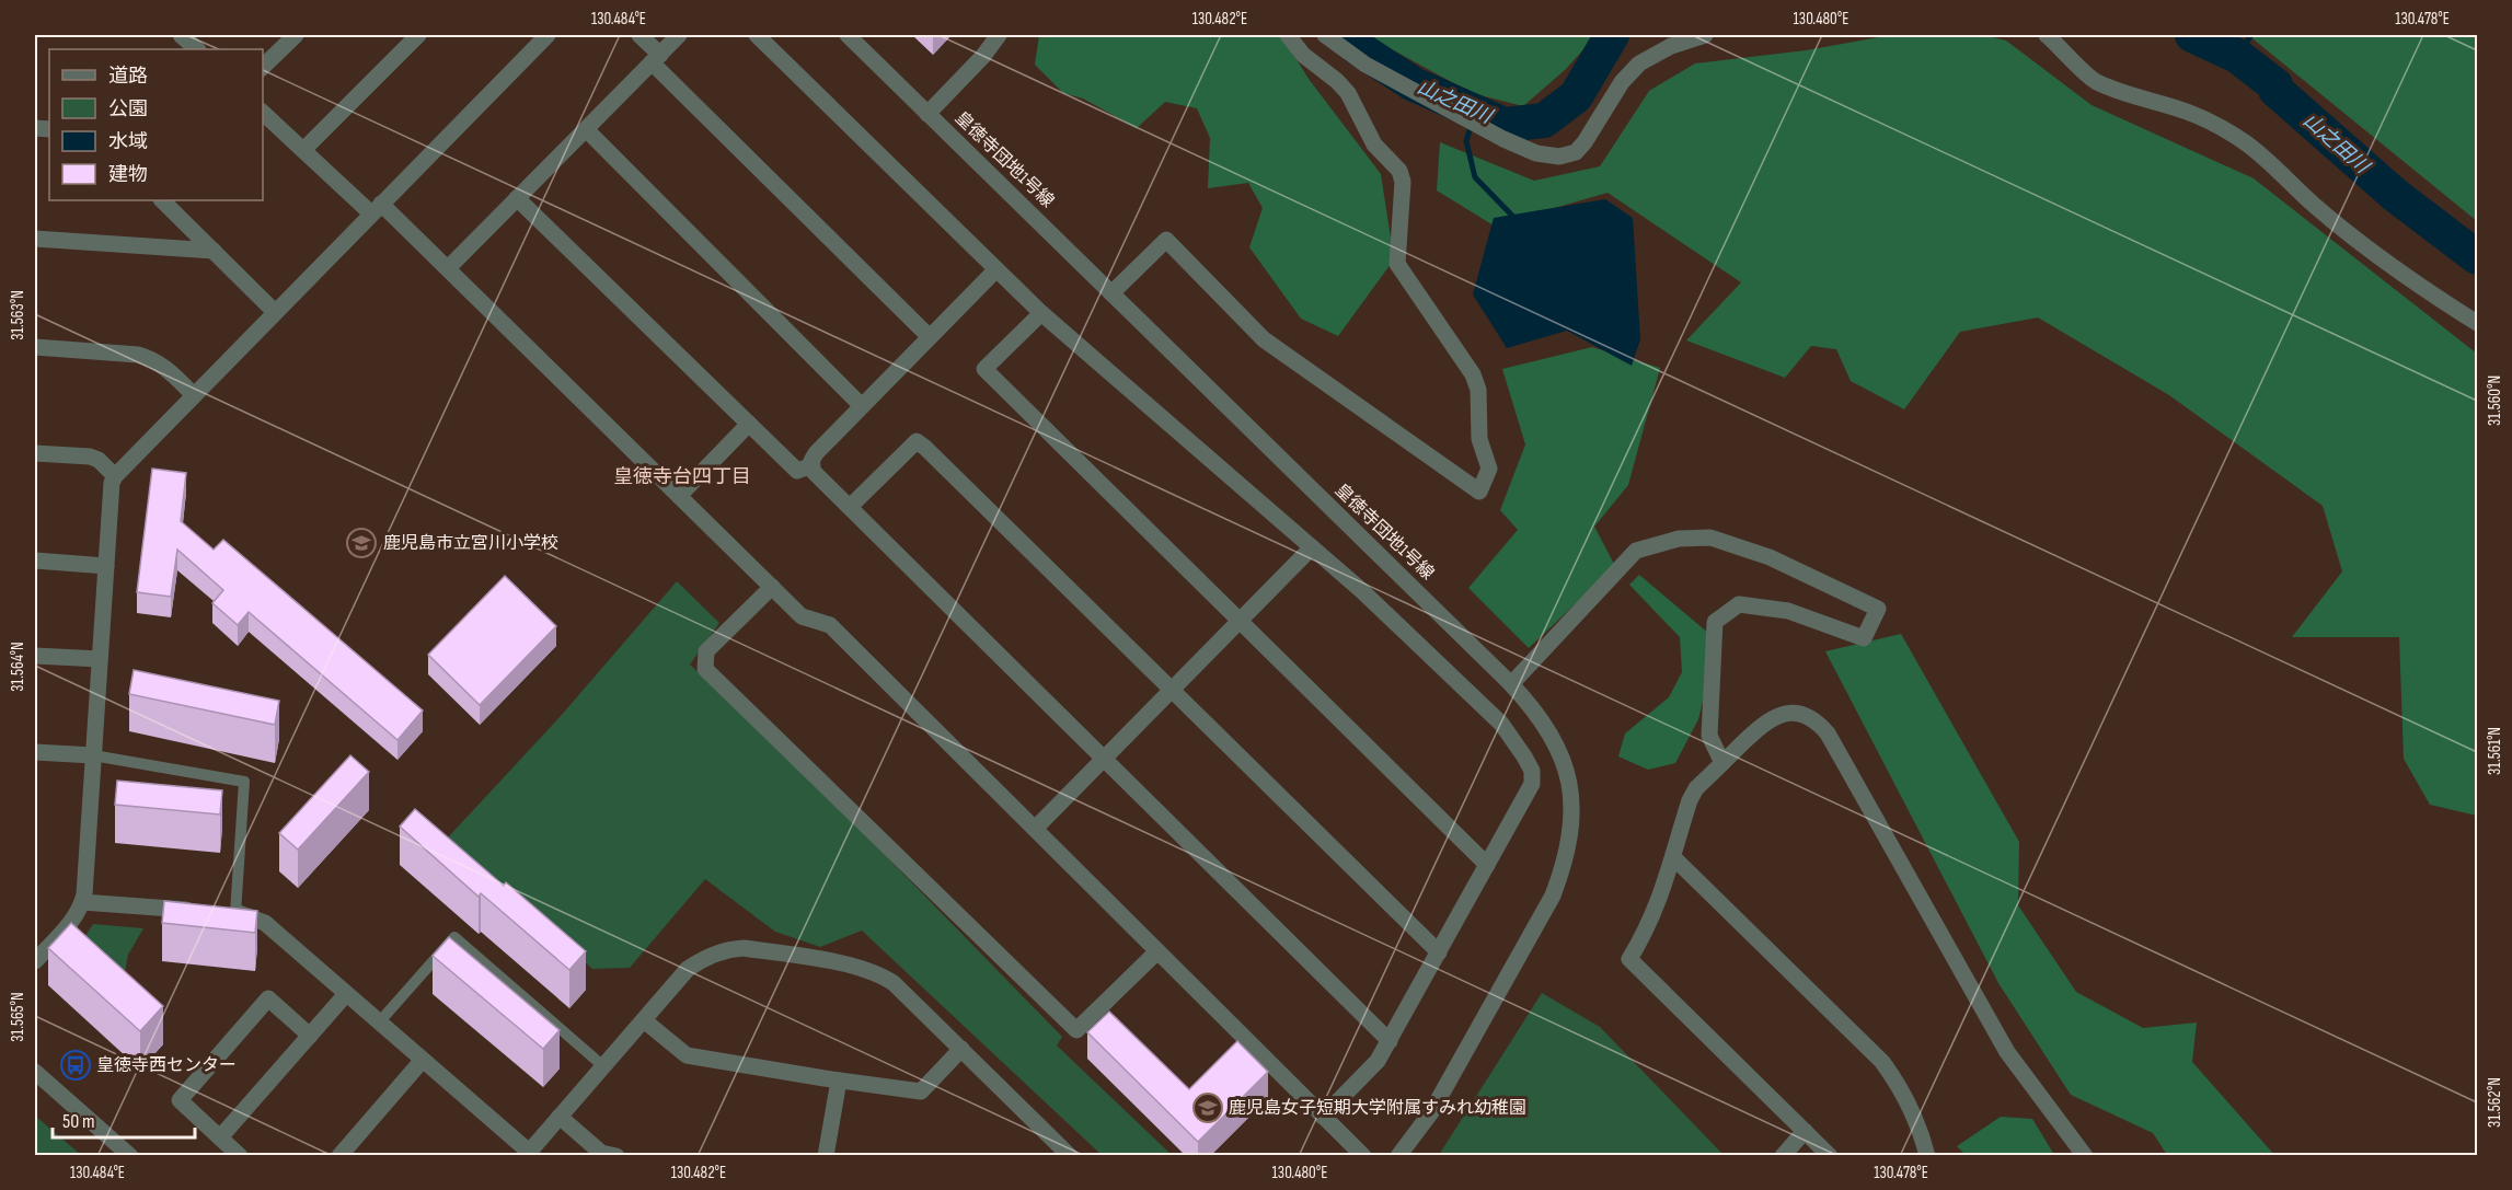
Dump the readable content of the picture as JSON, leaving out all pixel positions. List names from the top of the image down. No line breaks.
{"streets":{"street":["皇徳寺団地1号線"]},"districts":["皇徳寺台四丁目"],"water":["山之田川"],"places":{"school or university":["鹿児島市立宮川小学校","鹿児島女子短期大学附属すみれ幼稚園"],"bus stop":["皇徳寺西センター"]},"legend":["道路","公園","水域","建物"],"scale_bar":"50 m","coordinates":["130.484°E","130.482°E","130.480°E","130.478°E","31.563°N","31.560°N","31.564°N","31.561°N","31.565°N","31.562°N"]}
